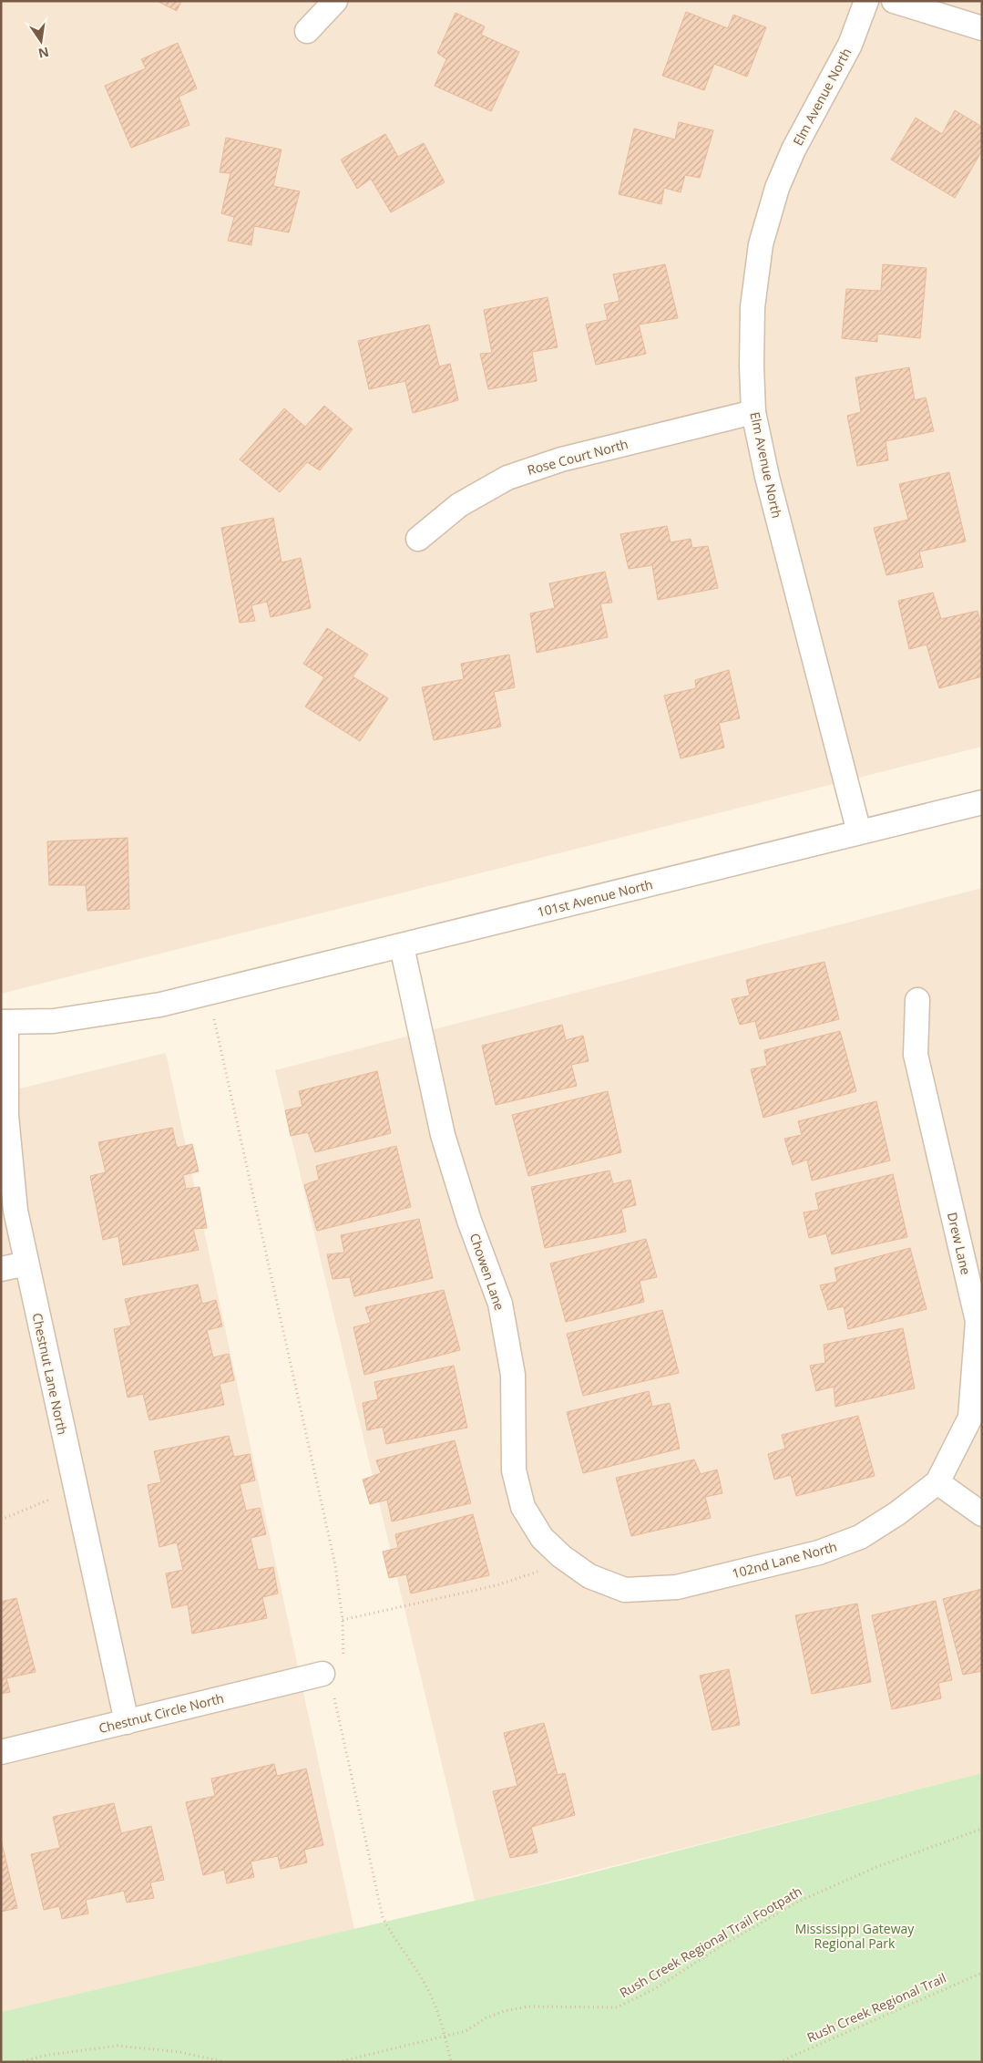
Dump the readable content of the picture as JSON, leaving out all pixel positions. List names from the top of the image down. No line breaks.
{"streets":{"street":["Elm Avenue North","Rose Court North","101st Avenue North","Drew Lane","Chowen Lane","Chestnut Lane North","102nd Lane North","Chestnut Circle North"],"path":["Rush Creek Regional Trail Footpath","Rush Creek Regional Trail"]},"crossings":[["Elm Avenue North","Rose Court North"],["Elm Avenue North","101st Avenue North"],["101st Avenue North","Chowen Lane"],["101st Avenue North","Chestnut Lane North"],["Drew Lane","102nd Lane North"],["Chowen Lane","102nd Lane North"],["Chestnut Lane North","Chestnut Circle North"]],"parks":["Mississippi Gateway Regional Park"],"north":"bottom"}
